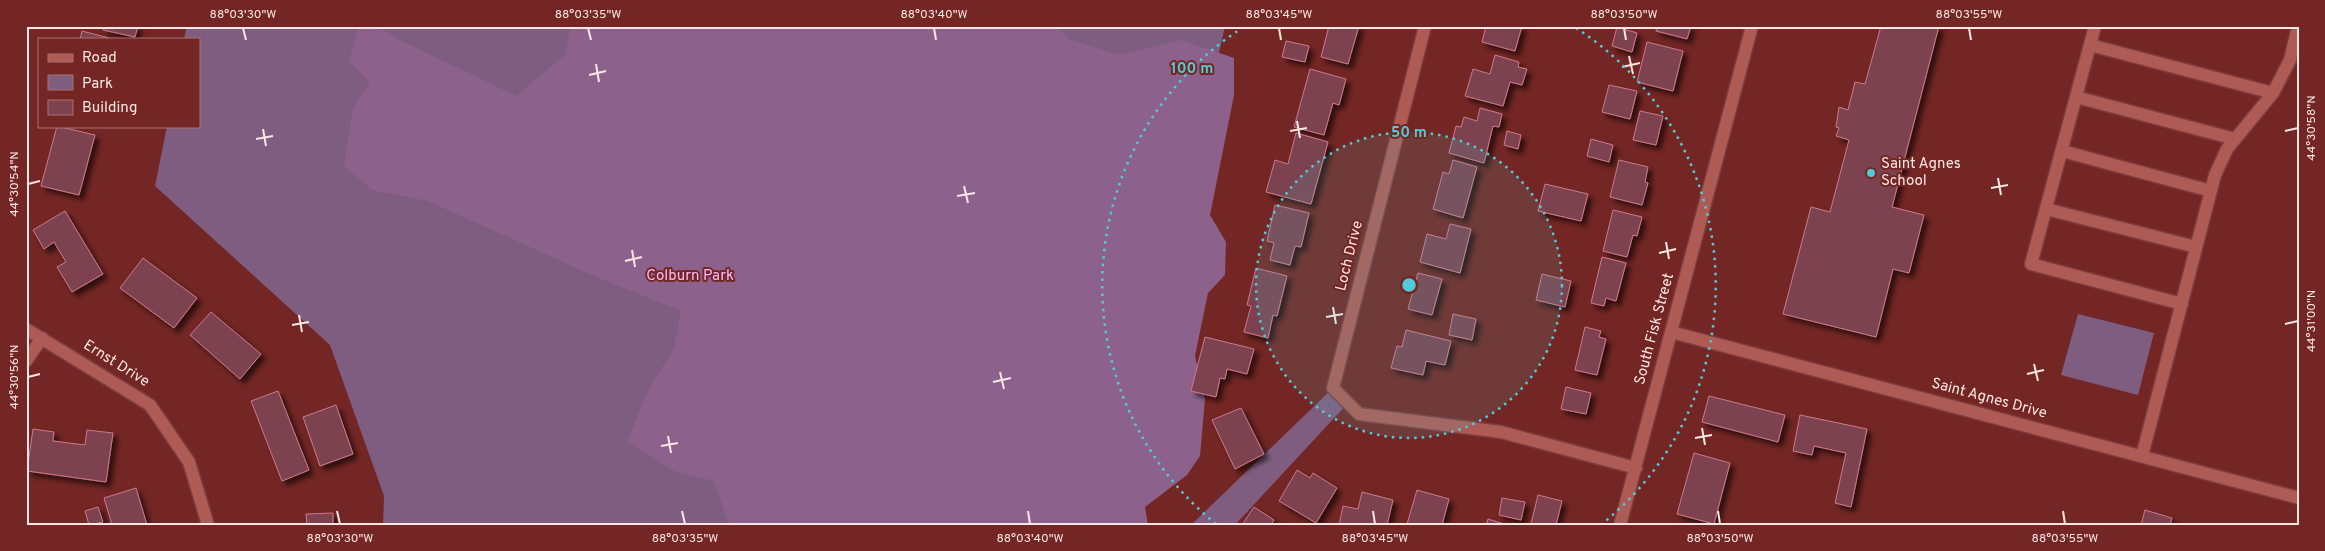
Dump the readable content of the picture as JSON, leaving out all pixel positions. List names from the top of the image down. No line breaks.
{"streets":{"street":["Loch Drive","South Fisk Street","Ernst Drive","Saint Agnes Drive"]},"crossings":[["Loch Drive","South Fisk Street"],["South Fisk Street","Saint Agnes Drive"]],"parks":["Colburn Park"],"places":["Saint Agnes School"],"legend":["Road","Park","Building"],"coordinates":["88°03'30\"W","88°03'35\"W","88°03'40\"W","88°03'45\"W","88°03'50\"W","88°03'55\"W","44°30'58\"N","44°30'54\"N","44°31'00\"N","44°30'56\"N"],"rings":["100 m","50 m"]}
